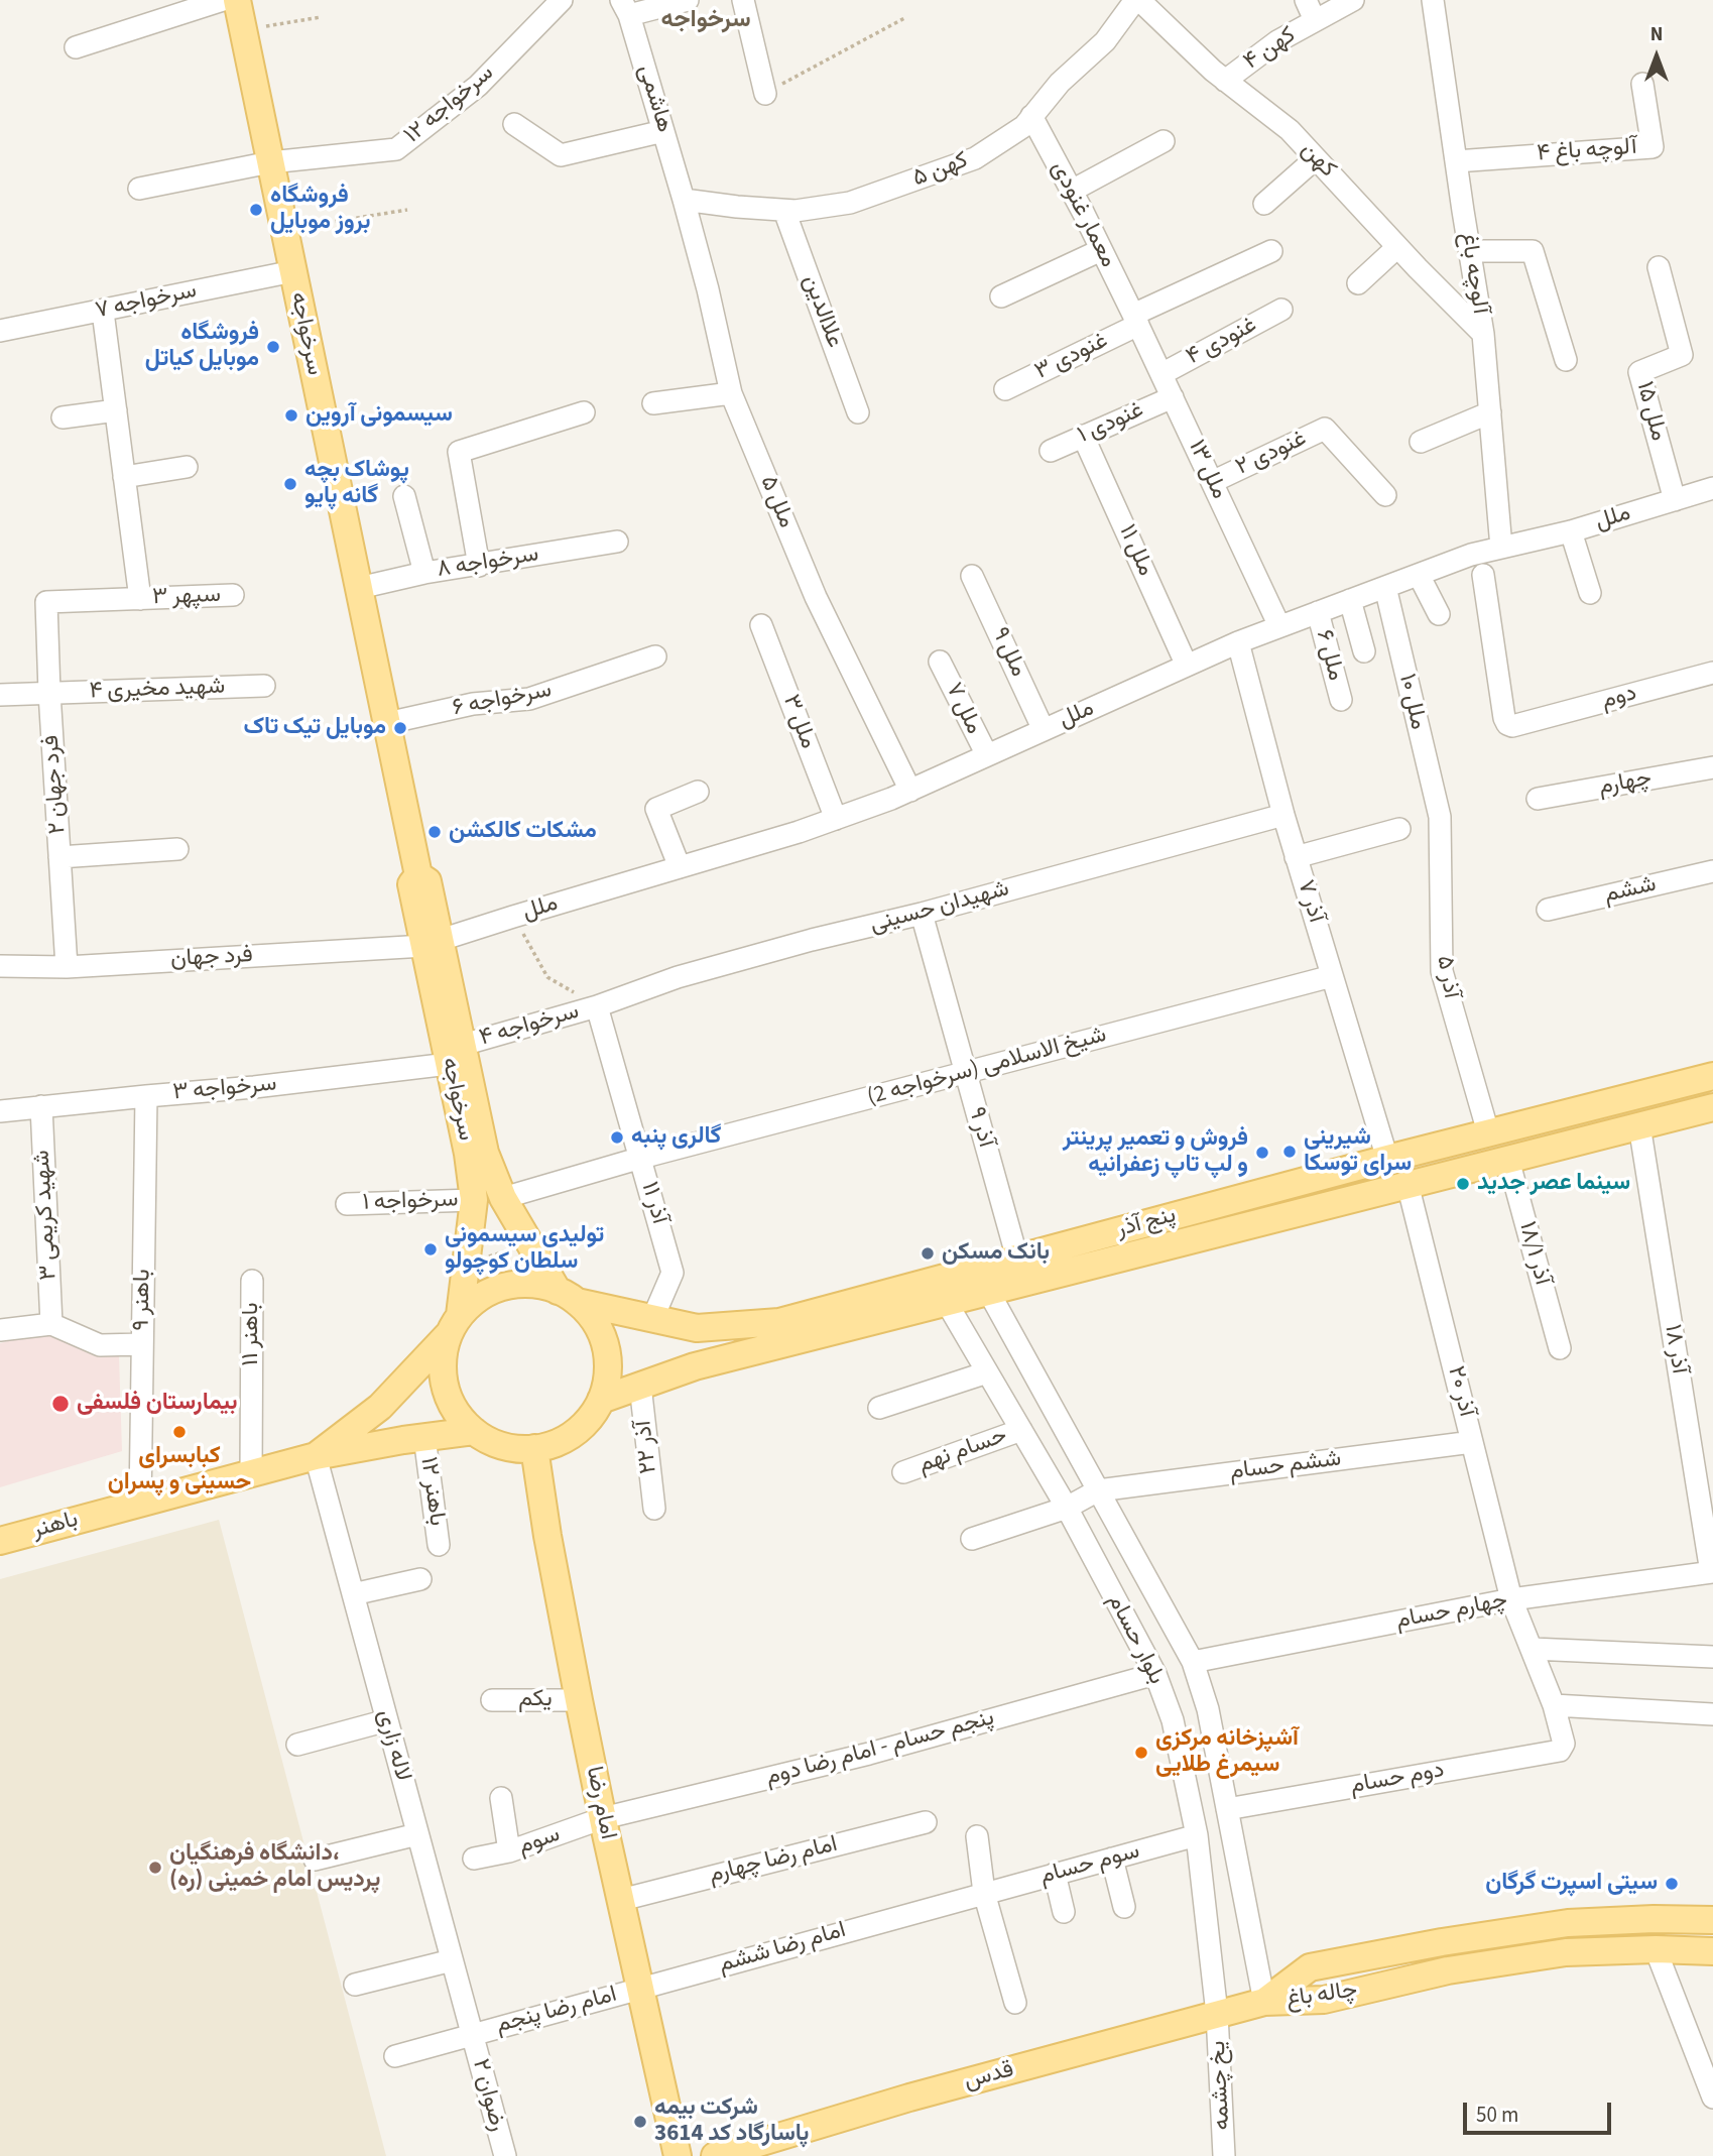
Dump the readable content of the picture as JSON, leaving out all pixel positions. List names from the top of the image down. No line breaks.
{"streets":{"main road":["سرخواجه","پنج آذر","باهنر","امام رضا","چاله باغ","قدس"],"street":["۴ کهن","هاشمی","۱۲ سرخواجه","۴ آلوچه باغ","کهن","۵ کهن","معمار غنودی","آلوچه باغ","سرخواجه ۷","علاالدین","۴ غنودی","۳ غنودی","ملل ۱۵","۱ غنودی","۲ غنودی","ملل ۱۳","ملل ۵","ملل","۱۱ ملل","۸ سرخواجه","۳ سپهر","ملل ۹","۶ ملل","۴ شهید مخیری","دوم","سرخواجه ۶","۱۰ ملل","۷ ملل","ملل ۳","چهارم","۲ فرد جهان","ششم","آذر ۷","شهیدان حسینی","فرد جهان","آذر ۵","سرخواجه ۴","شیخ الاسلامی (سرخواجه 2)","سرخواجه ۳","۹ آذر","سرخواجه ۱","آذر ۱۱","۳ شهید کریمی","۱۸/۱ آذر","۹ باهنر","باهنر ۱۱","۱۸ آذر","۲۰ آذر","۲۲ آذر","حسام نهم","ششم حسام","۱۲ باهنر","چهارم حسام","بلوار حسام","یکم","لاله زاری","پنجم حسام - امام رضا دوم","دوم حسام","سوم","امام رضا چهارم","سوم حسام","امام رضا ششم","امام رضا پنجم","یخ چشمه","۲ رضوان"]},"crossings":[["۴ کهن","کهن"],["هاشمی","۵ کهن"],["هاشمی","ملل ۵"],["۱۲ سرخواجه","سرخواجه"],["۴ آلوچه باغ","آلوچه باغ"],["کهن","۵ کهن"],["کهن","آلوچه باغ"],["۵ کهن","معمار غنودی"],["۵ کهن","علاالدین"],["۵ کهن","ملل ۵"],["معمار غنودی","۳ غنودی"],["معمار غنودی","ملل ۱۳"],["آلوچه باغ","ملل"],["سرخواجه ۷","سرخواجه"],["سرخواجه","ملل"],["سرخواجه","۸ سرخواجه"],["سرخواجه","سرخواجه ۶"],["سرخواجه","فرد جهان"],["سرخواجه","سرخواجه ۴"],["سرخواجه","شیخ الاسلامی (سرخواجه 2)"],["سرخواجه","سرخواجه ۳"],["سرخواجه","سرخواجه ۱"],["سرخواجه","پنج آذر"],["سرخواجه","باهنر"],["سرخواجه","امام رضا"],["۴ غنودی","ملل ۱۳"],["۳ غنودی","ملل ۱۳"],["ملل ۱۵","ملل"],["۱ غنودی","ملل ۱۳"],["۱ غنودی","۱۱ ملل"],["۲ غنودی","ملل ۱۳"],["ملل ۱۳","ملل"],["ملل ۵","ملل"],["ملل","۱۱ ملل"],["ملل","ملل ۹"],["ملل","۶ ملل"],["ملل","۱۰ ملل"],["ملل","۷ ملل"],["ملل","ملل ۳"],["ملل","آذر ۷"],["ملل","فرد جهان"],["۳ سپهر","۲ فرد جهان"],["۴ شهید مخیری","۲ فرد جهان"],["۱۰ ملل","آذر ۵"],["۲ فرد جهان","فرد جهان"],["آذر ۷","شهیدان حسینی"],["آذر ۷","شیخ الاسلامی (سرخواجه 2)"],["آذر ۷","پنج آذر"],["شهیدان حسینی","سرخواجه ۴"],["شهیدان حسینی","۹ آذر"],["شهیدان حسینی","آذر ۱۱"],["آذر ۵","پنج آذر"],["سرخواجه ۴","سرخواجه ۳"],["سرخواجه ۴","آذر ۱۱"],["شیخ الاسلامی (سرخواجه 2)","۹ آذر"],["شیخ الاسلامی (سرخواجه 2)","آذر ۱۱"],["سرخواجه ۳","۳ شهید کریمی"],["سرخواجه ۳","۹ باهنر"],["۹ آذر","پنج آذر"],["آذر ۱۱","پنج آذر"],["پنج آذر","۱۸/۱ آذر"],["پنج آذر","۱۸ آذر"],["پنج آذر","۲۰ آذر"],["پنج آذر","۲۲ آذر"],["پنج آذر","باهنر"],["پنج آذر","بلوار حسام"],["پنج آذر","امام رضا"],["۹ باهنر","باهنر"],["باهنر ۱۱","باهنر"],["۱۸ آذر","چهارم حسام"],["۲۰ آذر","ششم حسام"],["۲۰ آذر","چهارم حسام"],["۲۰ آذر","دوم حسام"],["حسام نهم","بلوار حسام"],["ششم حسام","بلوار حسام"],["۱۲ باهنر","باهنر"],["باهنر","لاله زاری"],["باهنر","امام رضا"],["چهارم حسام","بلوار حسام"],["بلوار حسام","پنجم حسام - امام رضا دوم"],["بلوار حسام","دوم حسام"],["بلوار حسام","سوم حسام"],["بلوار حسام","چاله باغ"],["بلوار حسام","قدس"],["بلوار حسام","یخ چشمه"],["یکم","امام رضا"],["لاله زاری","امام رضا پنجم"],["لاله زاری","۲ رضوان"],["پنجم حسام - امام رضا دوم","امام رضا"],["پنجم حسام - امام رضا دوم","سوم"],["امام رضا","سوم"],["امام رضا","امام رضا چهارم"],["امام رضا","امام رضا ششم"],["امام رضا","امام رضا پنجم"],["سوم حسام","امام رضا ششم"],["امام رضا ششم","امام رضا پنجم"],["چاله باغ","قدس"],["امام رضا پنجم","۲ رضوان"],["قدس","یخ چشمه"]],"districts":["سرخواجه"],"places":["فروشگاه بروز موبایل","فروشگاه موبایل کیاتل","سیسمونی آروین","پوشاک بچه گانه پایو","موبایل تیک تاک","مشکات کالکشن","گالری پنبه","شیرینی سرای توسکا","فروش و تعمیر پرینتر و لپ تاپ زعفرانیه","سینما عصر جدید","تولیدی سیسمونی سلطان کوچولو","بانک مسکن","بیمارستان فلسفی","کبابسرای حسینی و پسران","آشپزخانه مرکزی سیمرغ طلایی","دانشگاه فرهنگیان، پردیس امام خمینی (ره)","سیتی اسپرت گرگان","شرکت بیمه پاسارگاد کد 3614"],"scale_bar":"50 m","north":"top"}
